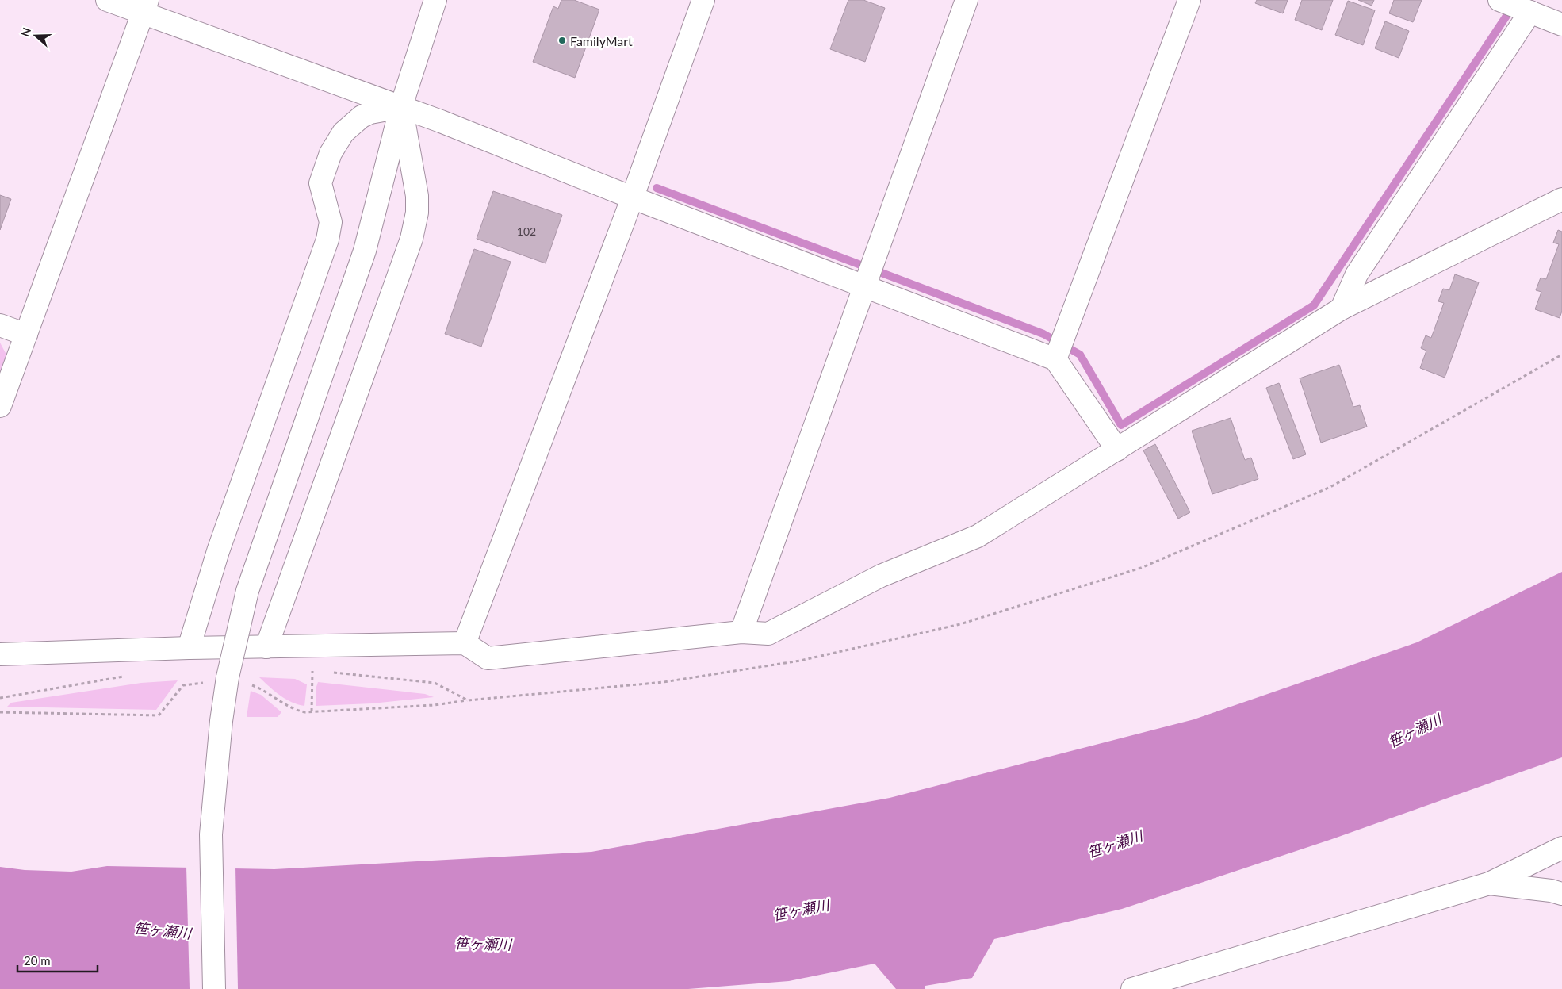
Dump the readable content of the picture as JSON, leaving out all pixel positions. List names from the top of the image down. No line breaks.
{"water":["笹ヶ瀬川"],"places":["FamilyMart"],"house_numbers":["102"],"scale_bar":"20 m","north":"left"}
